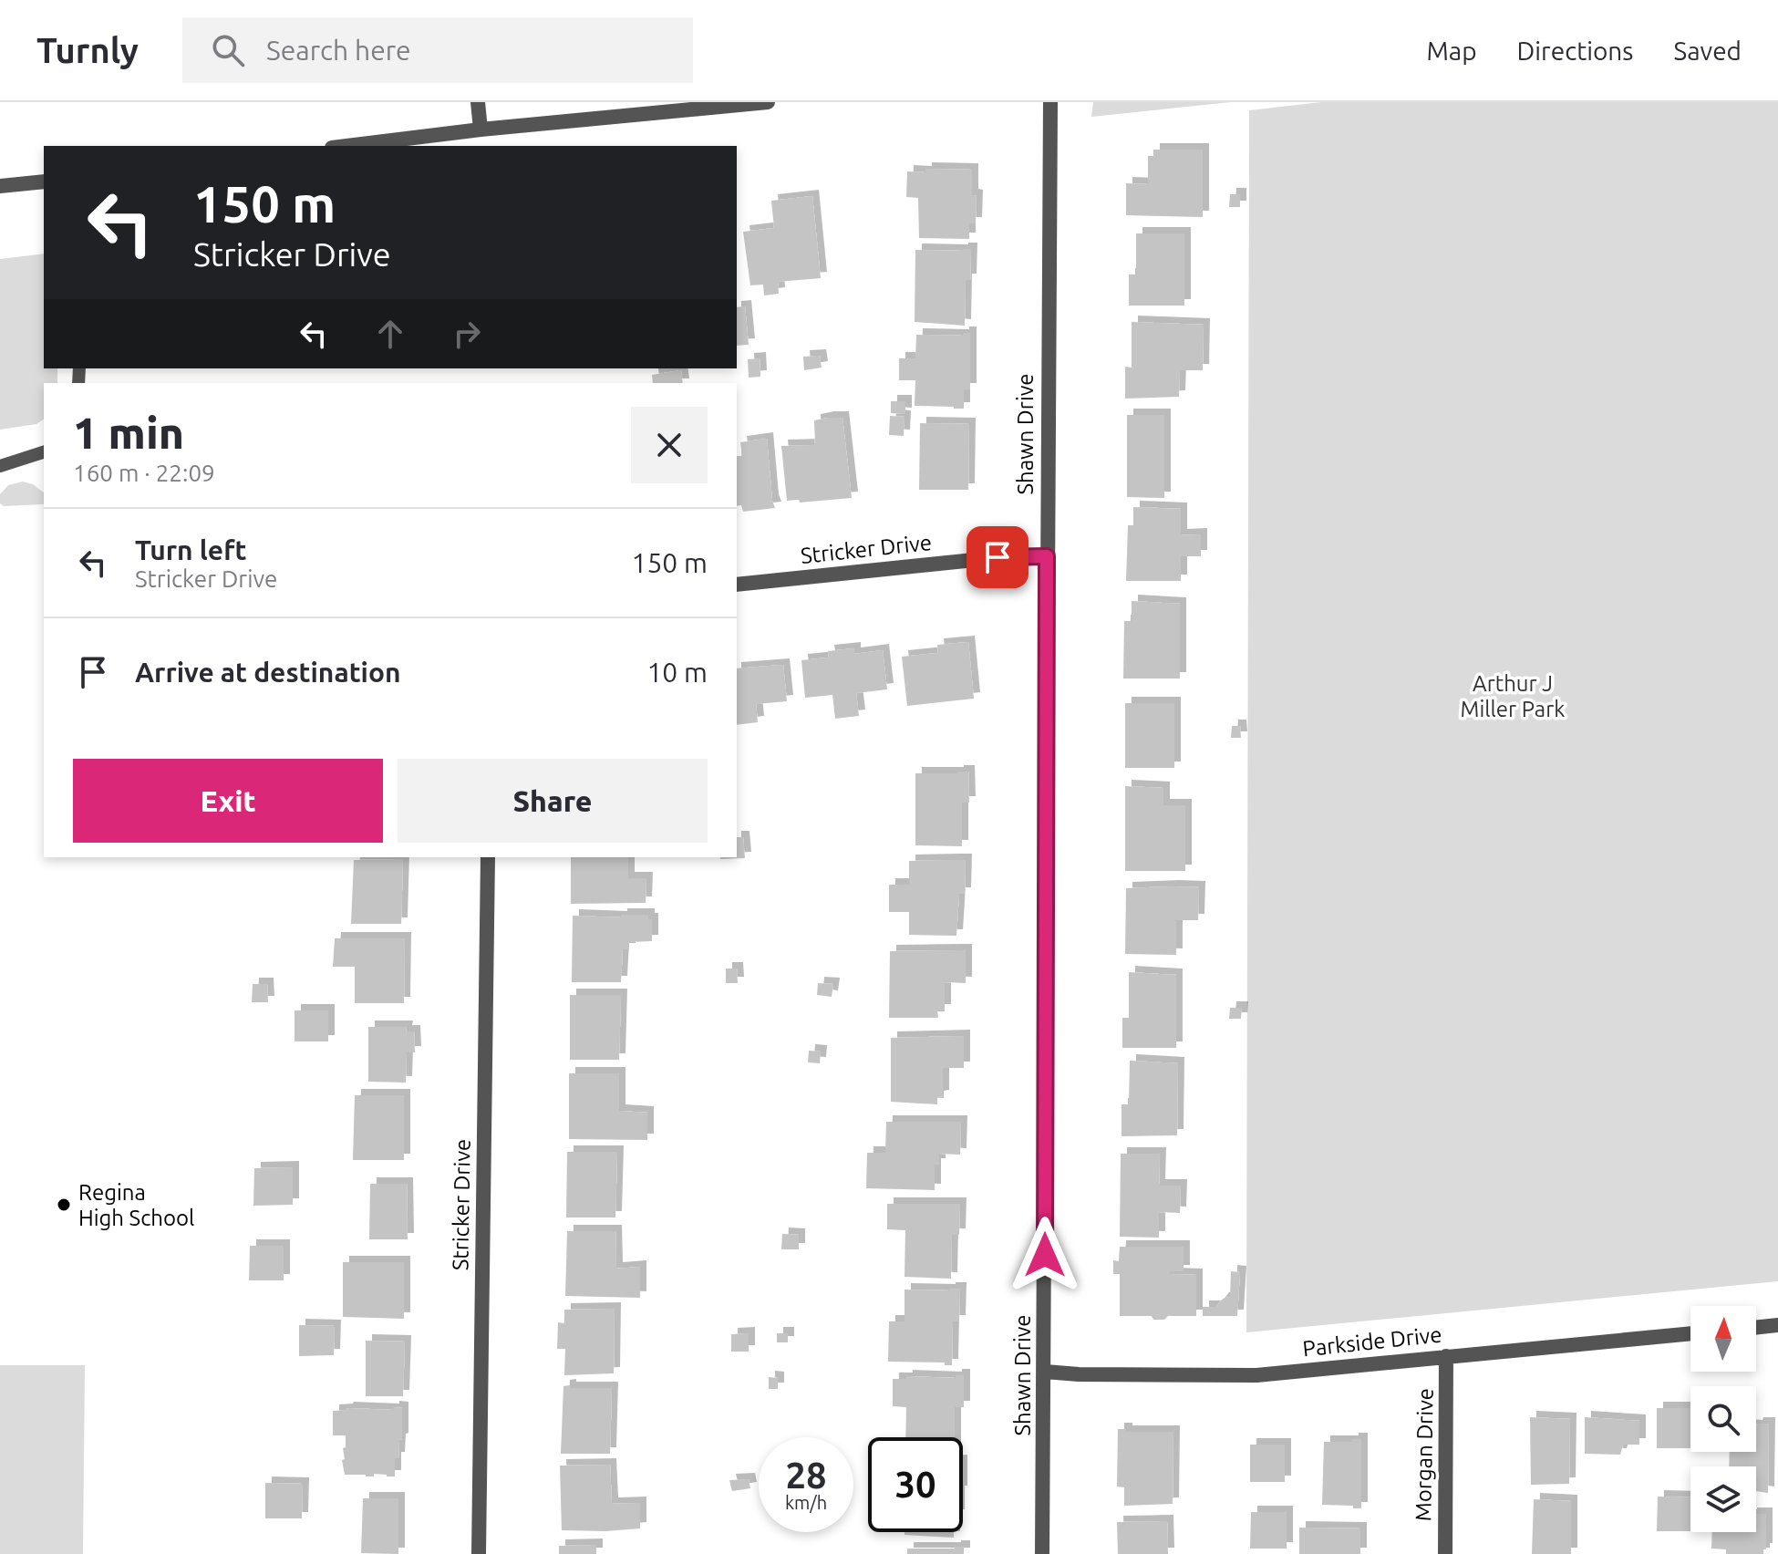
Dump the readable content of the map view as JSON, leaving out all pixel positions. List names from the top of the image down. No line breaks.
{"streets":{"street":["Shawn Drive","Stricker Drive","Parkside Drive","Morgan Drive"]},"crossings":[["Shawn Drive","Stricker Drive"],["Shawn Drive","Parkside Drive"],["Parkside Drive","Morgan Drive"]],"parks":["Arthur J Miller Park"],"places":["Regina High School"],"north":"top","page":{"header":"Turnly","search":"Search here","nav":["Map","Directions","Saved"],"turn":["150 m","Stricker Drive"],"heading":["1 min","160 m · 22:09"],"list":[{"name":"Turn left","note":"Stricker Drive","value":"150 m"},{"name":"Arrive at destination","value":"10 m"}],"buttons":["Exit","Share"],"speed":"28 km/h","limit":"30"}}
